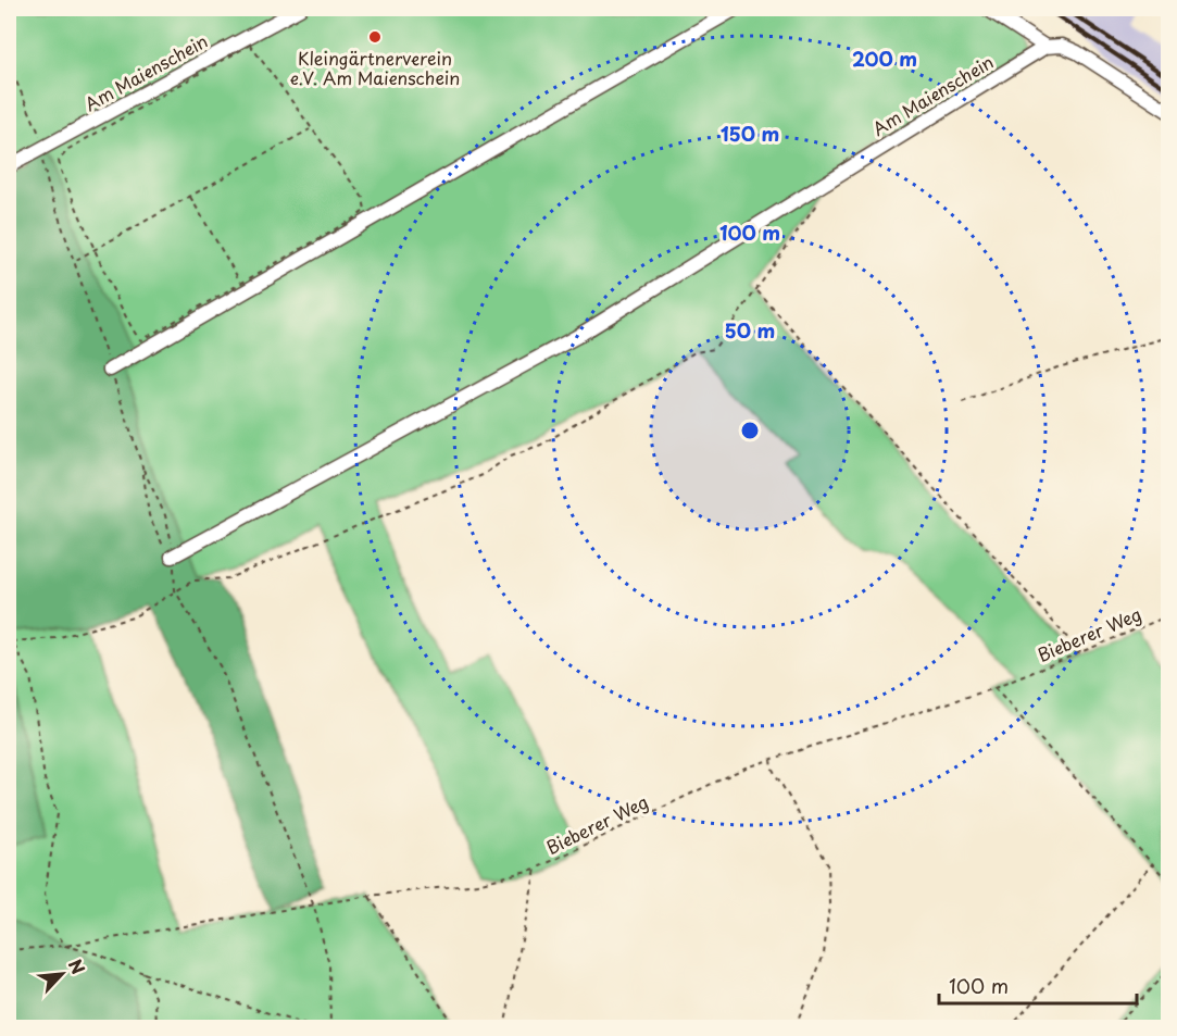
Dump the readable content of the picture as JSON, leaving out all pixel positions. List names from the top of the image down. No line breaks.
{"streets":{"lane":["Am Maienschein"],"path":["Bieberer Weg"]},"places":["Kleingärtnerverein e.V. Am Maienschein"],"scale_bar":"100 m","north":"top right","rings":["200 m","150 m","100 m","50 m"]}
